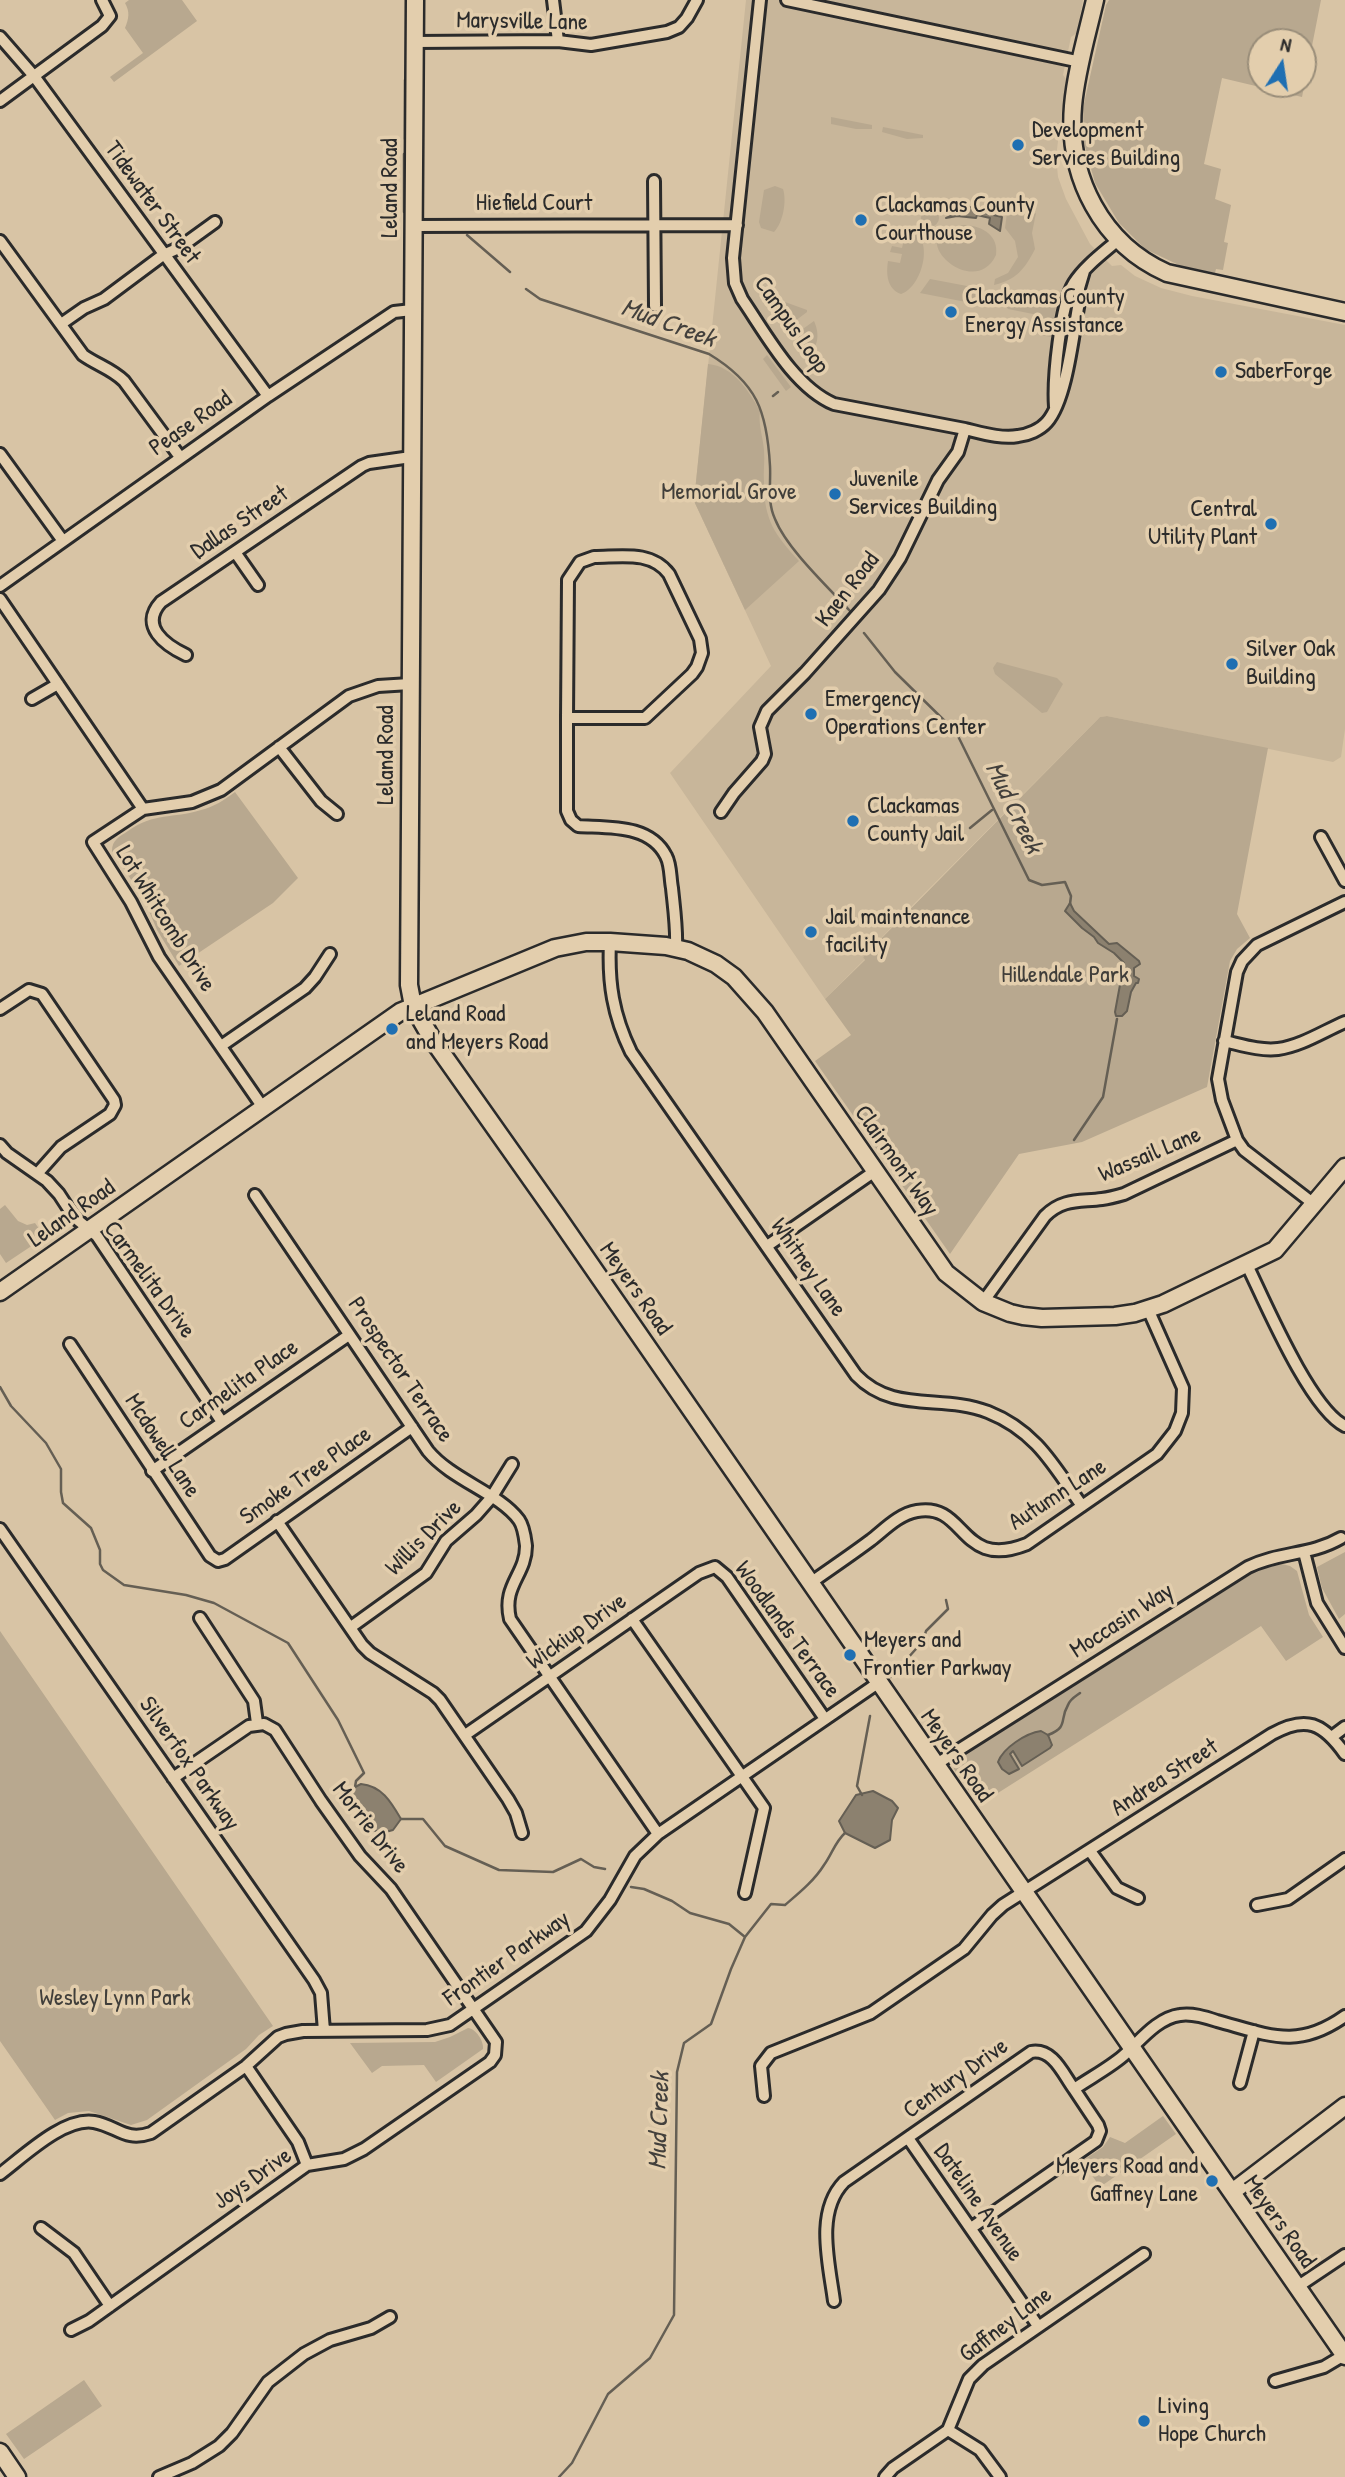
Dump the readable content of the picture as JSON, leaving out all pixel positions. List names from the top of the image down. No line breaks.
{"streets":{"main road":["Leland Road","Clairmont Way","Meyers Road"],"street":["Marysville Lane","Tidewater Street","Hiefield Court","Campus Loop","Pease Road","Dallas Street","Kaen Road","Lot Whitcomb Drive","Wassail Lane","Whitney Lane","Carmelita Drive","Prospector Terrace","Carmelita Place","Mcdowell Lane","Smoke Tree Place","Autumn Lane","Willis Drive","Moccasin Way","Woodlands Terrace","Wickiup Drive","Silverfox Parkway","Andrea Street","Morrie Drive","Frontier Parkway","Century Drive","Joys Drive","Dateline Avenue","Gaffney Lane"]},"crossings":[["Marysville Lane","Leland Road"],["Leland Road","Hiefield Court"],["Leland Road","Pease Road"],["Leland Road","Dallas Street"],["Leland Road","Lot Whitcomb Drive"],["Leland Road","Clairmont Way"],["Leland Road","Carmelita Drive"],["Leland Road","Meyers Road"],["Tidewater Street","Pease Road"],["Hiefield Court","Campus Loop"],["Campus Loop","Kaen Road"],["Wassail Lane","Clairmont Way"],["Clairmont Way","Whitney Lane"],["Clairmont Way","Meyers Road"],["Clairmont Way","Autumn Lane"],["Whitney Lane","Autumn Lane"],["Carmelita Drive","Carmelita Place"],["Meyers Road","Autumn Lane"],["Meyers Road","Moccasin Way"],["Meyers Road","Andrea Street"],["Meyers Road","Frontier Parkway"],["Prospector Terrace","Carmelita Place"],["Prospector Terrace","Smoke Tree Place"],["Prospector Terrace","Willis Drive"],["Prospector Terrace","Wickiup Drive"],["Prospector Terrace","Frontier Parkway"],["Carmelita Place","Mcdowell Lane"],["Mcdowell Lane","Smoke Tree Place"],["Woodlands Terrace","Wickiup Drive"],["Woodlands Terrace","Frontier Parkway"],["Silverfox Parkway","Frontier Parkway"],["Morrie Drive","Frontier Parkway"],["Morrie Drive","Joys Drive"],["Century Drive","Dateline Avenue"],["Dateline Avenue","Gaffney Lane"]],"water":["Mud Creek"],"parks":["Memorial Grove","Hillendale Park","Wesley Lynn Park"],"places":["Development Services Building","Clackamas County Courthouse","Clackamas County Energy Assistance","SaberForge","Juvenile Services Building","Central Utility Plant","Silver Oak Building","Emergency Operations Center","Clackamas County Jail","Jail maintenance facility","Leland Road and Meyers Road","Meyers and Frontier Parkway","Meyers Road and Gaffney Lane","Living Hope Church"],"north":"top"}
